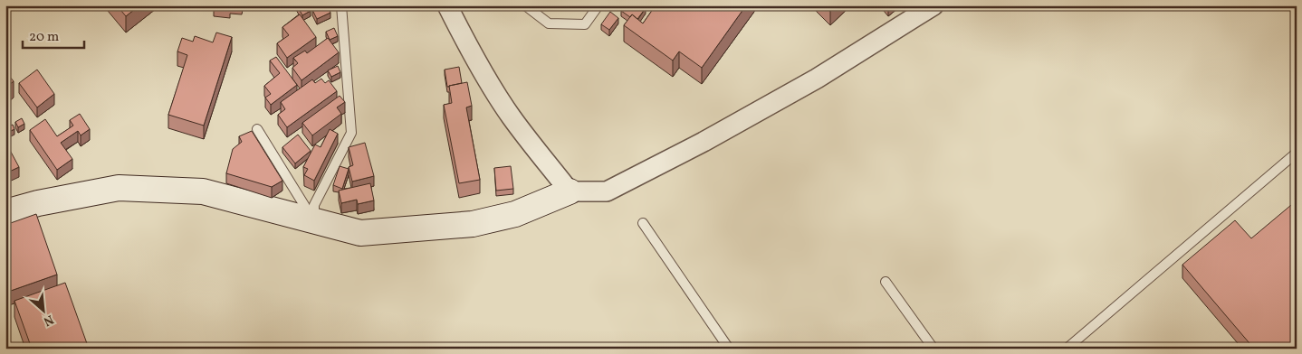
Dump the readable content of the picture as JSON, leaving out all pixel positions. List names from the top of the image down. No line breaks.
{"scale_bar":"20 m","north":"bottom right"}
